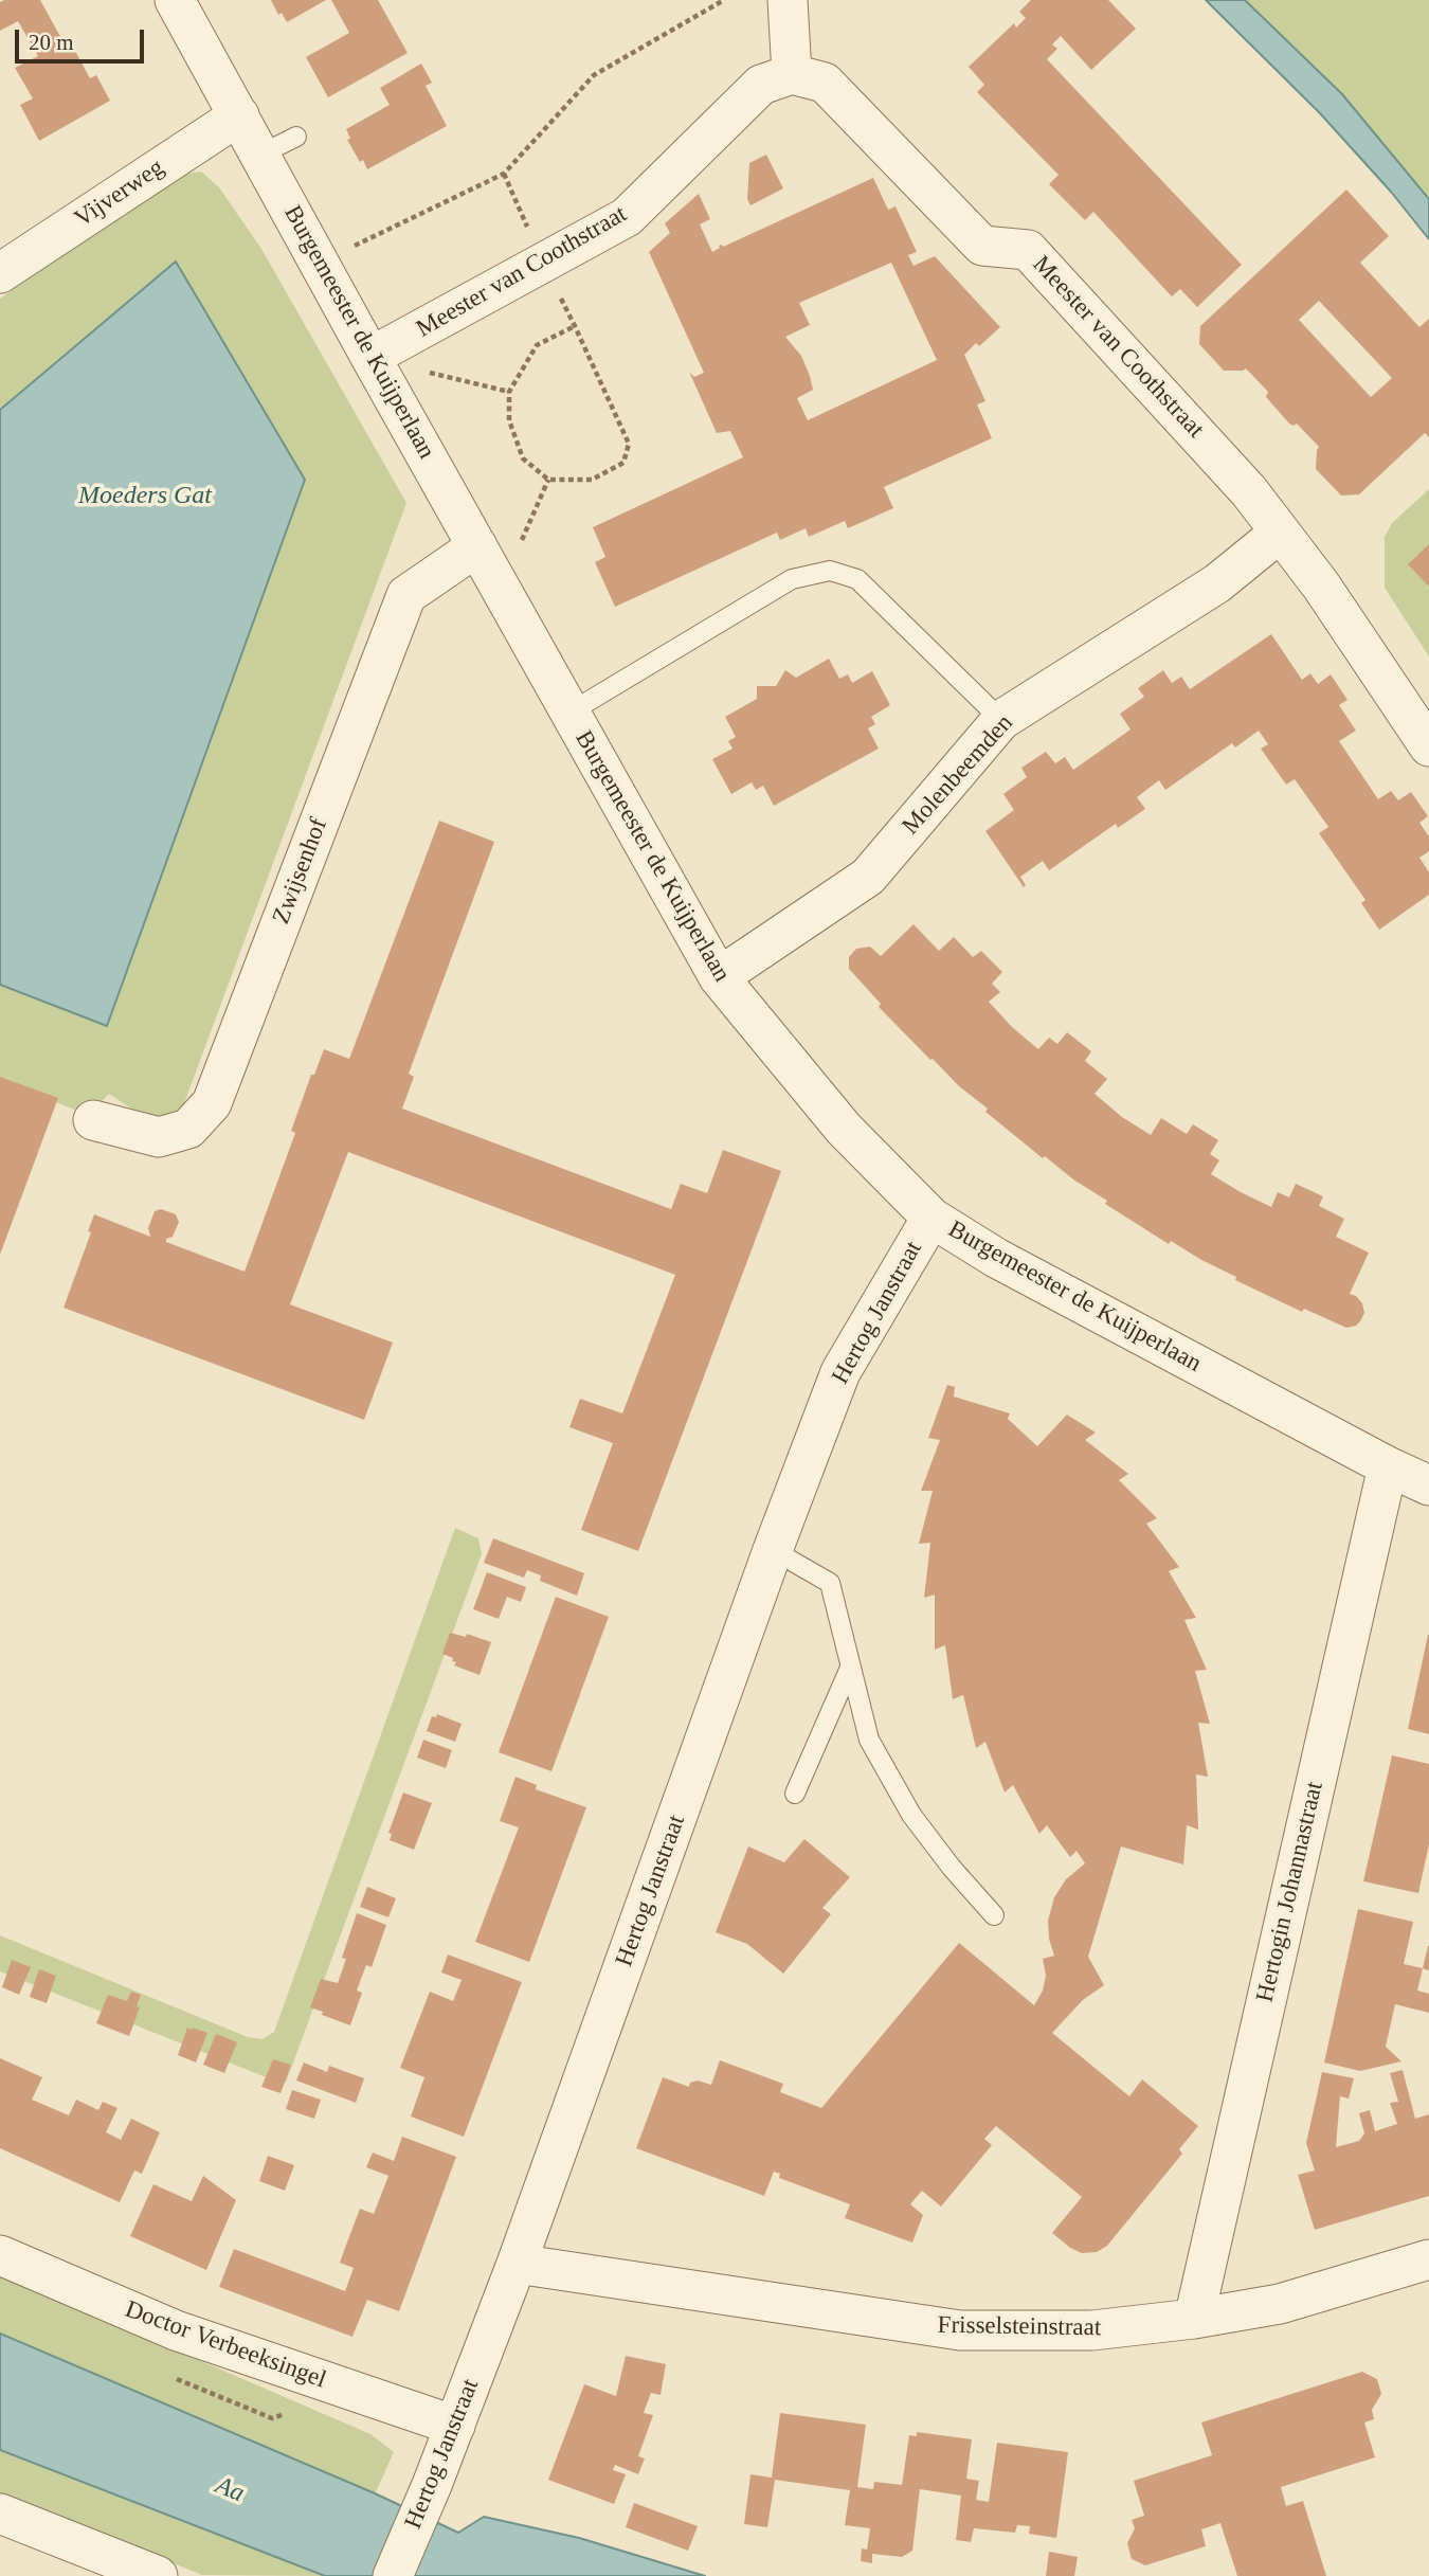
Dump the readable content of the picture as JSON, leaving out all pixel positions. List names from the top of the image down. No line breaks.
{"streets":{"street":["Vijverweg","Meester van Coothstraat","Burgemeester de Kuijperlaan","Molenbeemden","Zwijsenhof","Hertog Janstraat","Hertogin Johannastraat","Frisselsteinstraat","Doctor Verbeeksingel"]},"crossings":[["Vijverweg","Burgemeester de Kuijperlaan"],["Meester van Coothstraat","Burgemeester de Kuijperlaan"],["Meester van Coothstraat","Molenbeemden"],["Burgemeester de Kuijperlaan","Molenbeemden"],["Burgemeester de Kuijperlaan","Zwijsenhof"],["Burgemeester de Kuijperlaan","Hertog Janstraat"],["Burgemeester de Kuijperlaan","Hertogin Johannastraat"],["Hertog Janstraat","Frisselsteinstraat"],["Hertog Janstraat","Doctor Verbeeksingel"],["Hertogin Johannastraat","Frisselsteinstraat"]],"water":["Moeders Gat","Aa"],"scale_bar":"20 m"}
